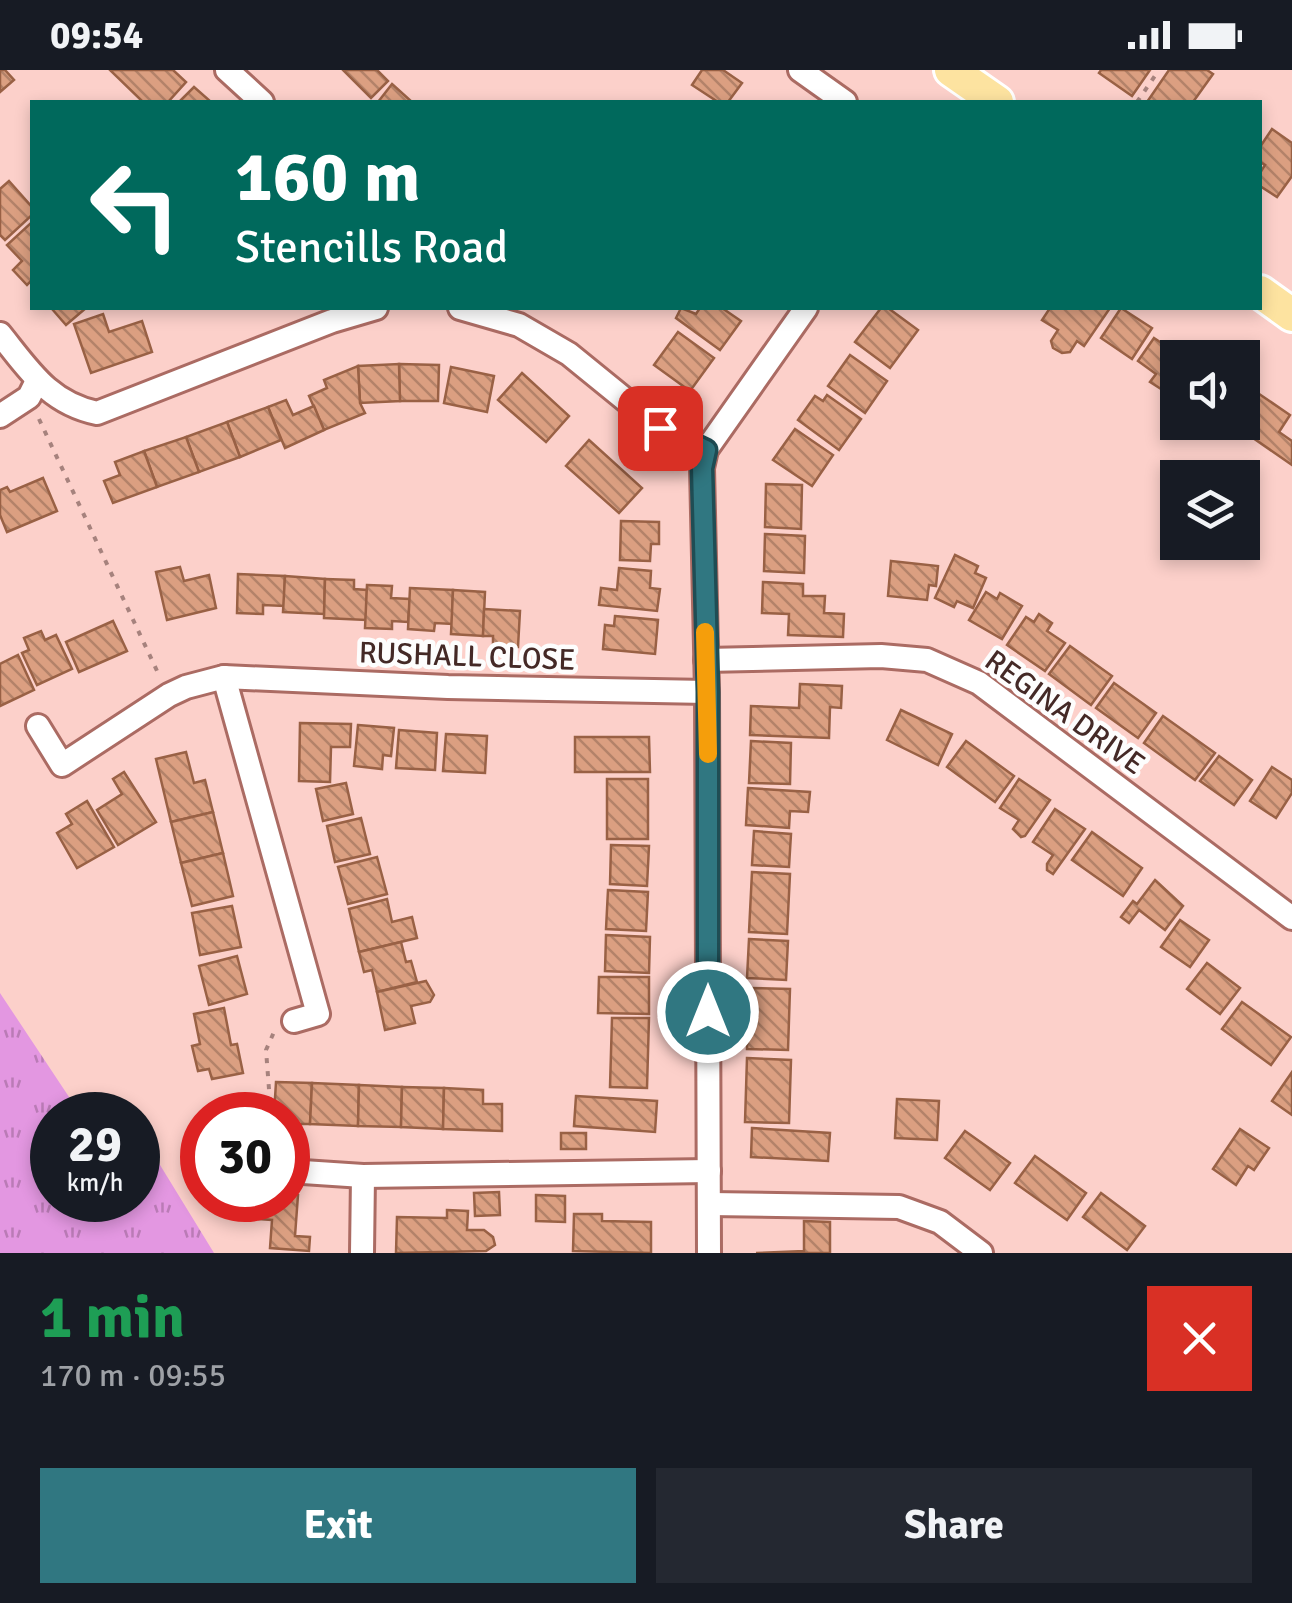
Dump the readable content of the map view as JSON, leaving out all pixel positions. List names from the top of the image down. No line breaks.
{"streets":{"street":["RUSHALL CLOSE","REGINA DRIVE"]},"page":{"status":"09:54","turn":["160 m","Stencills Road"],"speed":"29 km/h","limit":"30","heading":["1 min","170 m · 09:55"],"buttons":["Exit","Share"]}}
